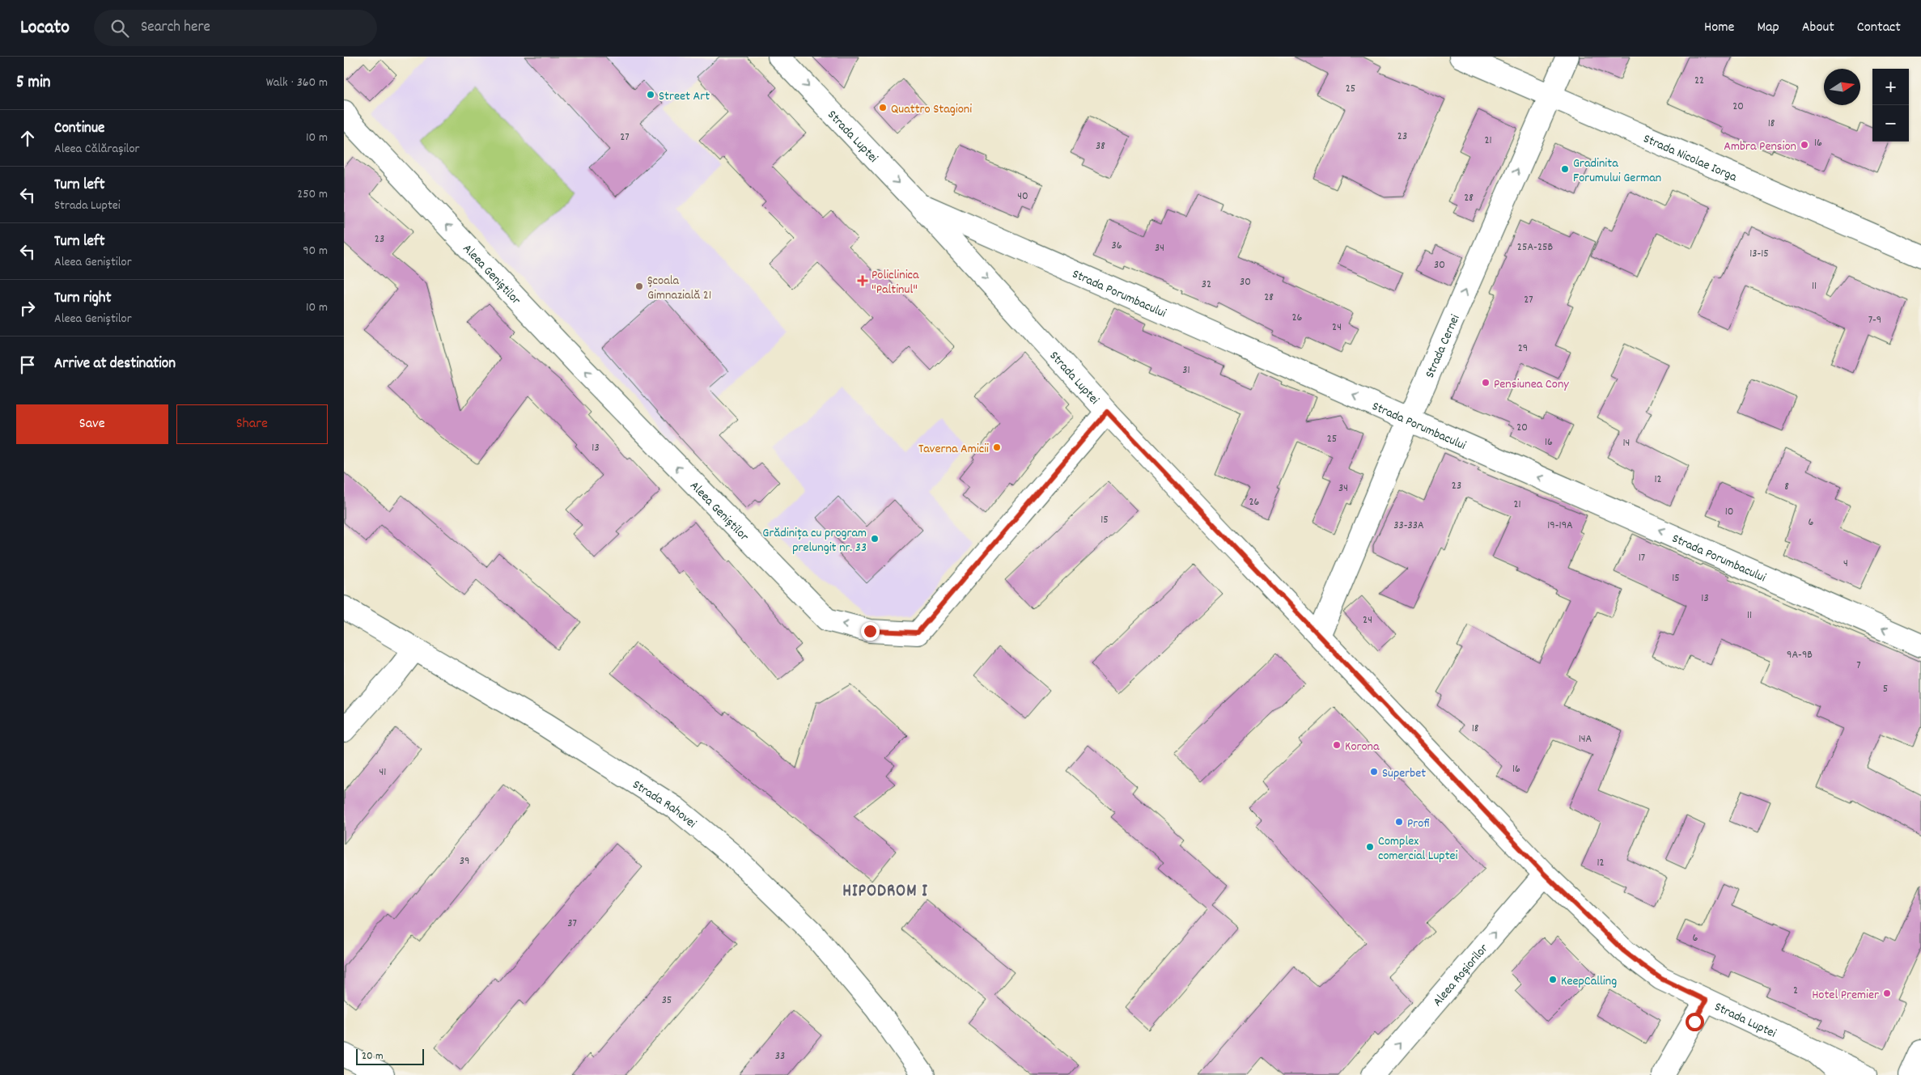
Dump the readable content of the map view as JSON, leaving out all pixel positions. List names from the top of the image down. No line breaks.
{"streets":{"street":["Strada Luptei","Strada Nicolae Iorga","Aleea Geniștilor","Strada Porumbacului","Strada Cernei","Strada Rahovei","Aleea Roșiorilor"]},"crossings":[["Strada Luptei","Aleea Geniștilor"],["Strada Luptei","Strada Porumbacului"],["Strada Luptei","Strada Cernei"],["Strada Luptei","Aleea Roșiorilor"],["Strada Nicolae Iorga","Strada Cernei"],["Strada Porumbacului","Strada Cernei"]],"one_way":["Strada Porumbacului","Strada Cernei","Aleea Roșiorilor"],"districts":["HIPODROM I"],"places":{"other":["Street Art","Quattro Stagioni","Ambra Pension","Gradinita Forumului German","Școala Gimnazială 21","Pensiunea Cony","Taverna Amicii","Grădinița cu program prelungit nr. 33","Korona","Superbet","Profi","Complex comercial Luptei","KeepCalling","Hotel Premier"],"health":["Policlinica \"Paltinul\""]},"house_numbers":["22","25","20","18","23","27","21","16","38","40","28","23","36","25A-25B","34","13-15","30","30","32","11","28","27","26","7-9","24","29","31","20","25","16","14","13","12","23","8","34","26","21","10","15","6","33-33A","19-19A","17","4","15","13","11","24","9A-9B","7","5","18","14A","16","41","39","12","37","6","2","35","33"],"scale_bar":"20 m","north":"right","page":{"header":"Locato","search":"Search here","nav":["Home","Map","About","Contact"],"heading":["5 min","Walk · 360 m"],"map_buttons":["+","−"],"list":[["Continue","Aleea Călărașilor","10 m"],["Turn left","Strada Luptei","250 m"],["Turn left","Aleea Geniștilor","90 m"],["Turn right","Aleea Geniștilor","10 m"],"Arrive at destination"],"buttons":["Save","Share"],"scale":"20 m"}}
